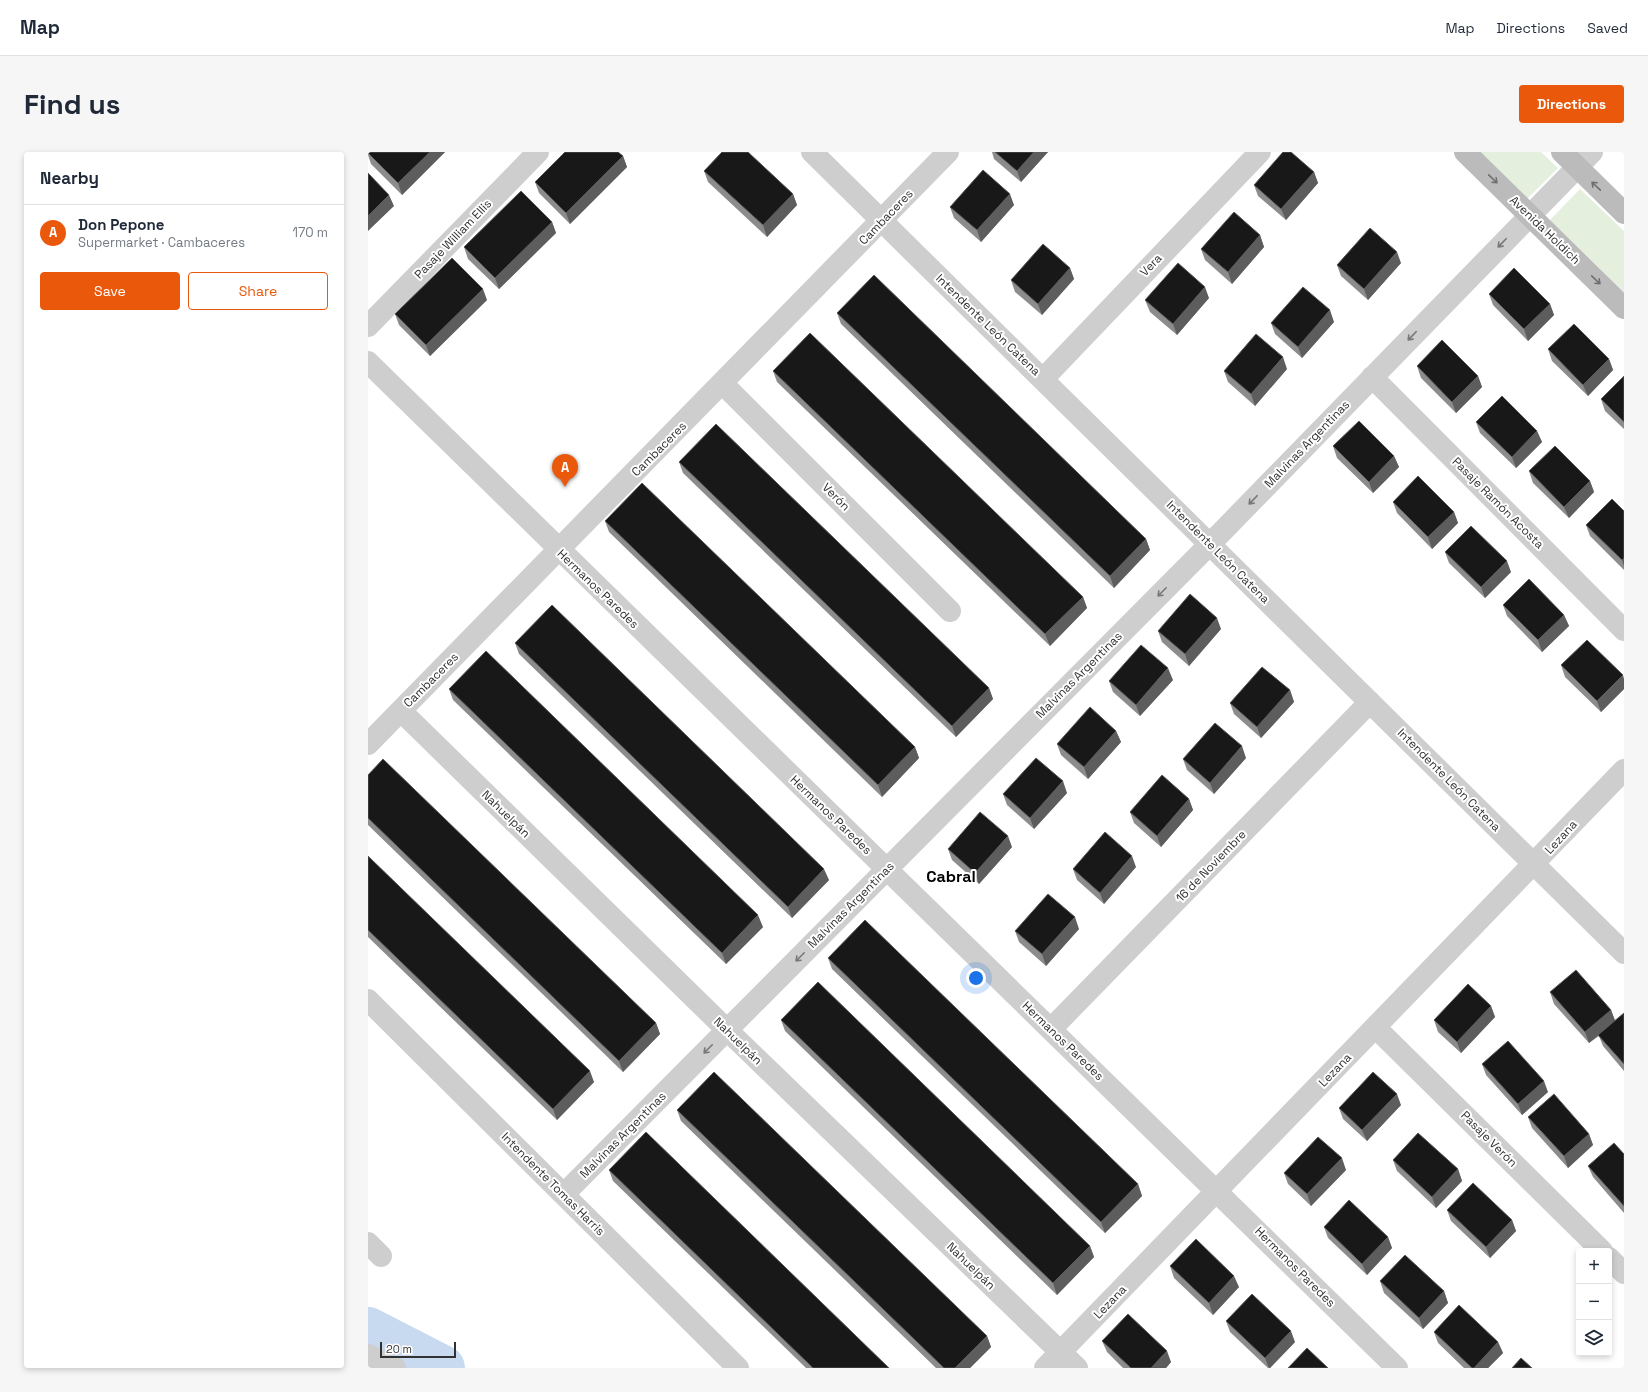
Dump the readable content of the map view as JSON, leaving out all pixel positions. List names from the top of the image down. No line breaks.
{"streets":{"street":["Cambaceres","Avenida Holdich","Pasaje William Ellis","Vera","Intendente León Catena","Malvinas Argentinas","Verón","Pasaje Ramón Acosta","Hermanos Paredes","Nahuelpán","Lezana","16 de Noviembre","Pasaje Verón","Intendente Tomas Harris"]},"crossings":[["Cambaceres","Intendente León Catena"],["Cambaceres","Verón"],["Cambaceres","Hermanos Paredes"],["Cambaceres","Nahuelpán"],["Avenida Holdich","Malvinas Argentinas"],["Vera","Intendente León Catena"],["Intendente León Catena","Malvinas Argentinas"],["Intendente León Catena","Lezana"],["Intendente León Catena","16 de Noviembre"],["Malvinas Argentinas","Pasaje Ramón Acosta"],["Malvinas Argentinas","Hermanos Paredes"],["Malvinas Argentinas","Nahuelpán"],["Malvinas Argentinas","Intendente Tomas Harris"],["Hermanos Paredes","Lezana"],["Hermanos Paredes","16 de Noviembre"],["Nahuelpán","Lezana"],["Lezana","Pasaje Verón"]],"one_way":["Malvinas Argentinas"],"districts":["Cabral"],"scale_bar":"20 m","page":{"header":"Map","nav":["Map","Directions","Saved"],"buttons":["Directions",["Save","Share"]],"title":"Find us","heading":"Nearby","list":[{"mark":"A","name":"Don Pepone","note":"Supermarket · Cambaceres","value":"170 m"}],"pins":"A","map_buttons":["+","−"],"scale":"20 m"}}
